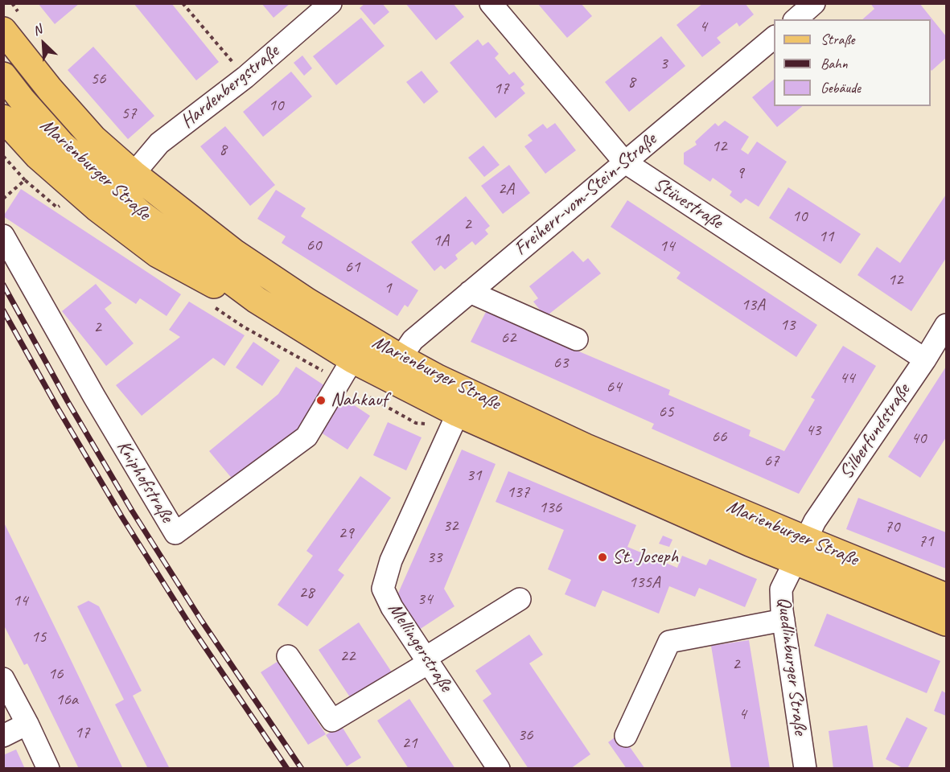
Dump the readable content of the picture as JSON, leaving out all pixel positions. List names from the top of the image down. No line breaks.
{"streets":{"main road":["Marienburger Straße"],"street":["Hardenbergstraße","Freiherr-vom-Stein-Straße","Stüvestraße","Silberfundstraße","Kniphofstraße","Mellingerstraße","Quedlinburger Straße"]},"crossings":[["Hardenbergstraße","Marienburger Straße"],["Marienburger Straße","Freiherr-vom-Stein-Straße"],["Marienburger Straße","Silberfundstraße"],["Marienburger Straße","Kniphofstraße"],["Marienburger Straße","Mellingerstraße"],["Marienburger Straße","Quedlinburger Straße"],["Freiherr-vom-Stein-Straße","Stüvestraße"],["Stüvestraße","Silberfundstraße"],["Silberfundstraße","Quedlinburger Straße"]],"places":["Nahkauf","St. Joseph"],"house_numbers":["4","3","56","8","17","10","57","12","8","9","2A","10","2","11","1A","60","14","61","12","1","13A","13","2","62","63","44","64","65","43","66","40","67","31","137","136","32","70","29","71","33","135A","28","34","14","15","22","2","16","16a","4","17","36","21"],"legend":["Straße","Bahn","Gebäude"],"north":"top left"}
